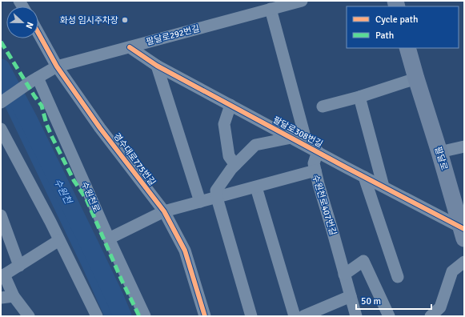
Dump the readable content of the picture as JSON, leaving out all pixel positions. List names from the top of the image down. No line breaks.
{"streets":{"main road":["팔달로"],"street":["팔달로292번길","팔달로308번길","경수대로775번길","수원천로","수원천로407번길"]},"crossings":[["팔달로292번길","팔달로308번길"],["팔달로292번길","경수대로775번길"],["팔달로292번길","수원천로"],["팔달로308번길","팔달로"],["경수대로775번길","수원천로407번길"],["수원천로","수원천로407번길"]],"water":["수원천"],"places":["화성 임시주차장"],"legend":["Cycle path","Path"],"scale_bar":"50 m","north":"right"}
